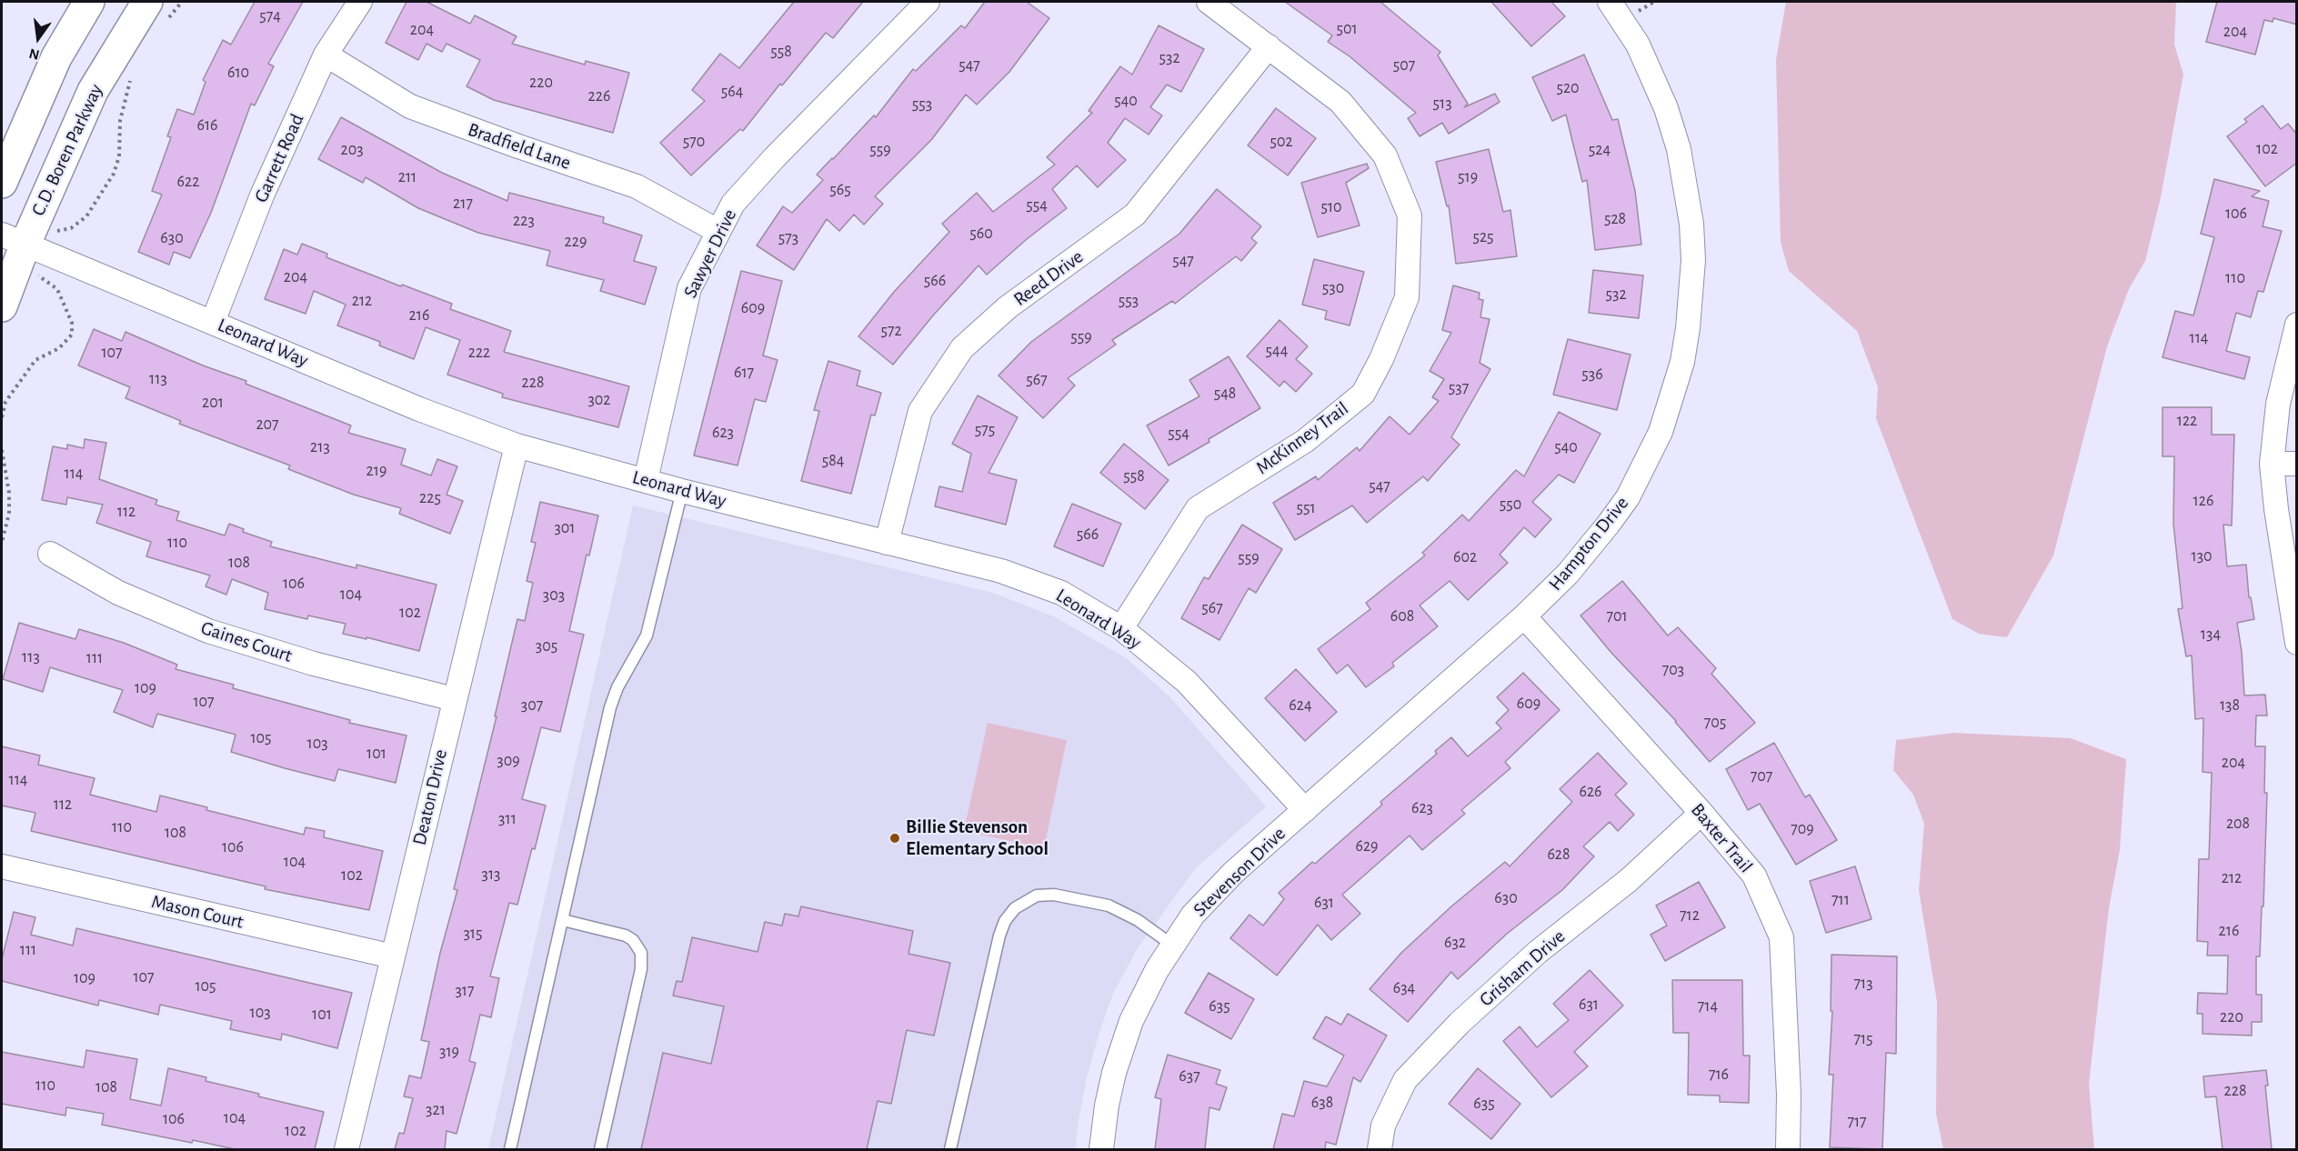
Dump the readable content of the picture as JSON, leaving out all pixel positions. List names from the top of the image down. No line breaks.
{"streets":{"street":["Bradfield Lane","C.D. Boren Parkway","Garrett Road","Sawyer Drive","Reed Drive","Leonard Way","McKinney Trail","Hampton Drive","Gaines Court","Deaton Drive","Baxter Trail","Stevenson Drive","Mason Court","Grisham Drive"]},"crossings":[["Bradfield Lane","Garrett Road"],["Bradfield Lane","Sawyer Drive"],["C.D. Boren Parkway","Leonard Way"],["Garrett Road","Leonard Way"],["Sawyer Drive","Leonard Way"],["Reed Drive","Leonard Way"],["Reed Drive","McKinney Trail"],["Leonard Way","McKinney Trail"],["Leonard Way","Hampton Drive"],["Leonard Way","Deaton Drive"],["Leonard Way","Stevenson Drive"],["Hampton Drive","Baxter Trail"],["Hampton Drive","Stevenson Drive"],["Gaines Court","Deaton Drive"],["Deaton Drive","Mason Court"],["Baxter Trail","Grisham Drive"]],"places":["Billie Stevenson Elementary School"],"house_numbers":["574","501","204","204","558","532","547","507","610","220","520","564","226","540","513","553","616","570","502","102","203","559","524","211","519","622","565","217","554","510","106","528","223","560","525","630","573","229","547","204","110","566","530","532","212","553","609","216","572","559","114","544","107","222","617","536","113","567","228","537","548","302","201","122","207","575","623","554","213","540","584","219","114","558","547","225","126","550","551","112","301","566","110","130","602","559","108","106","104","303","567","102","608","701","134","305","113","111","703","109","107","609","307","624","138","705","105","103","101","309","204","707","114","626","112","623","311","208","110","709","108","629","106","628","104","313","102","212","630","711","631","712","216","315","632","111","107","109","713","105","634","317","631","635","714","103","101","220","715","319","716","637","110","108","228","638","635","321","104","106","717","102"],"north":"bottom"}
